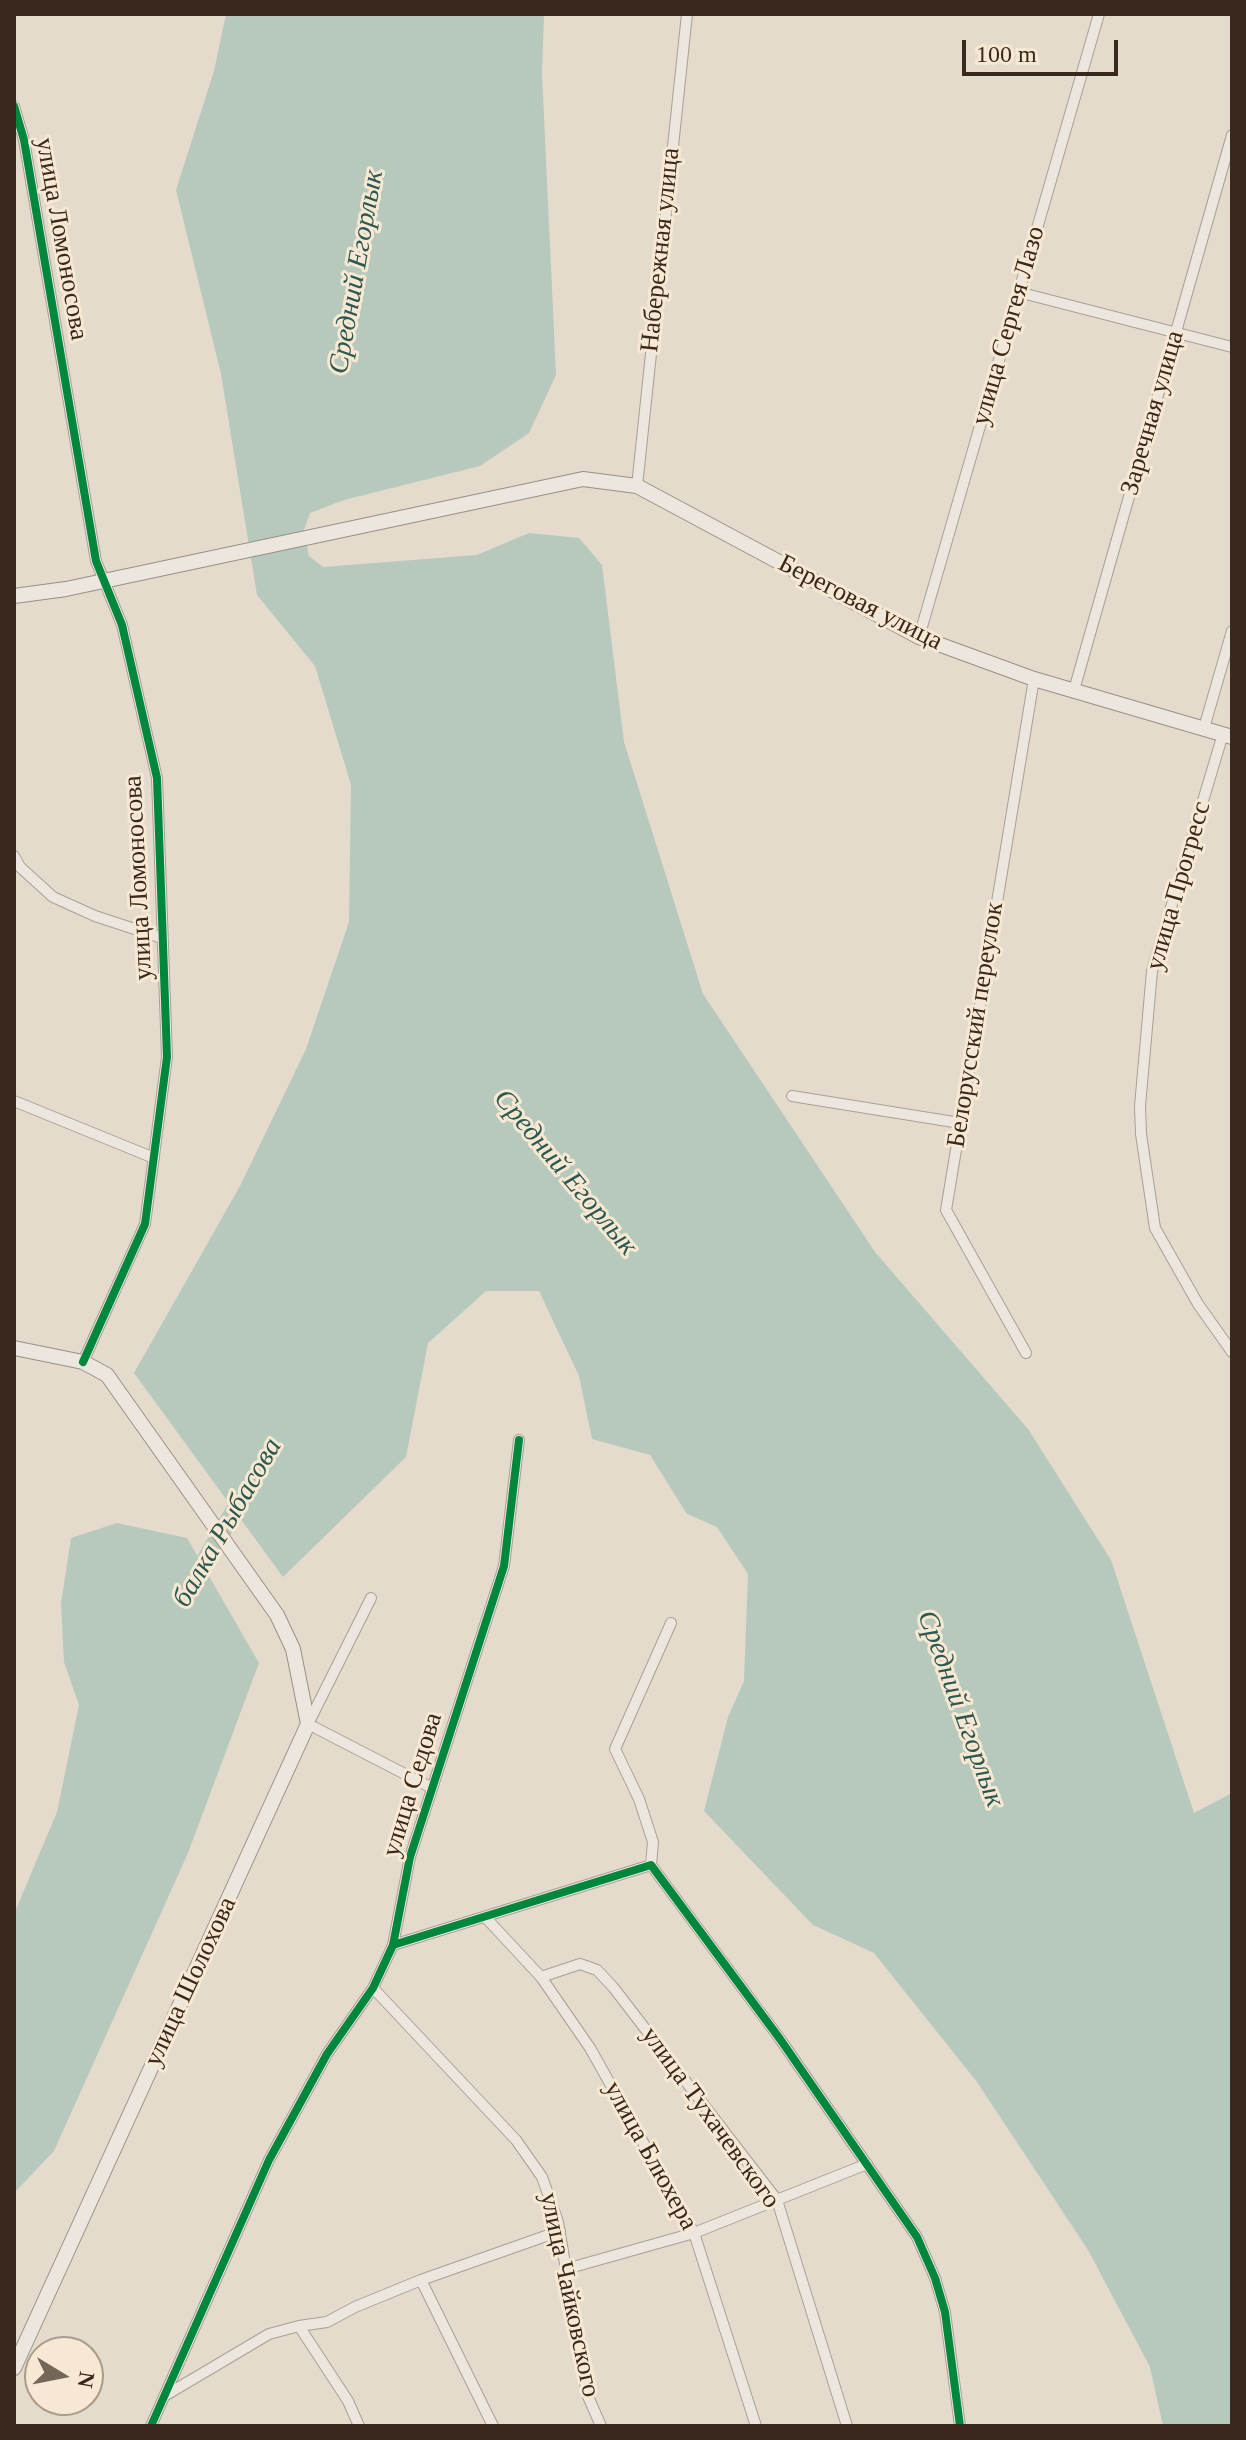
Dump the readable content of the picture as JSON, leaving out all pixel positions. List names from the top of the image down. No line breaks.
{"streets":{"main road":["Береговая улица","улица Шолохова"],"street":["улица Ломоносова","Набережная улица","улица Сергея Лазо","Заречная улица","улица Прогресс","Белорусский переулок","улица Седова","улица Тухачевского","улица Блюхера","улица Чайковского"]},"crossings":[["Набережная улица","Береговая улица"],["улица Сергея Лазо","Береговая улица"],["Заречная улица","Береговая улица"],["Береговая улица","улица Прогресс"],["Береговая улица","Белорусский переулок"],["улица Седова","улица Чайковского"],["улица Тухачевского","улица Блюхера"]],"water":["Средний Егорлык","балка Рыбасова"],"scale_bar":"100 m","north":"right"}
